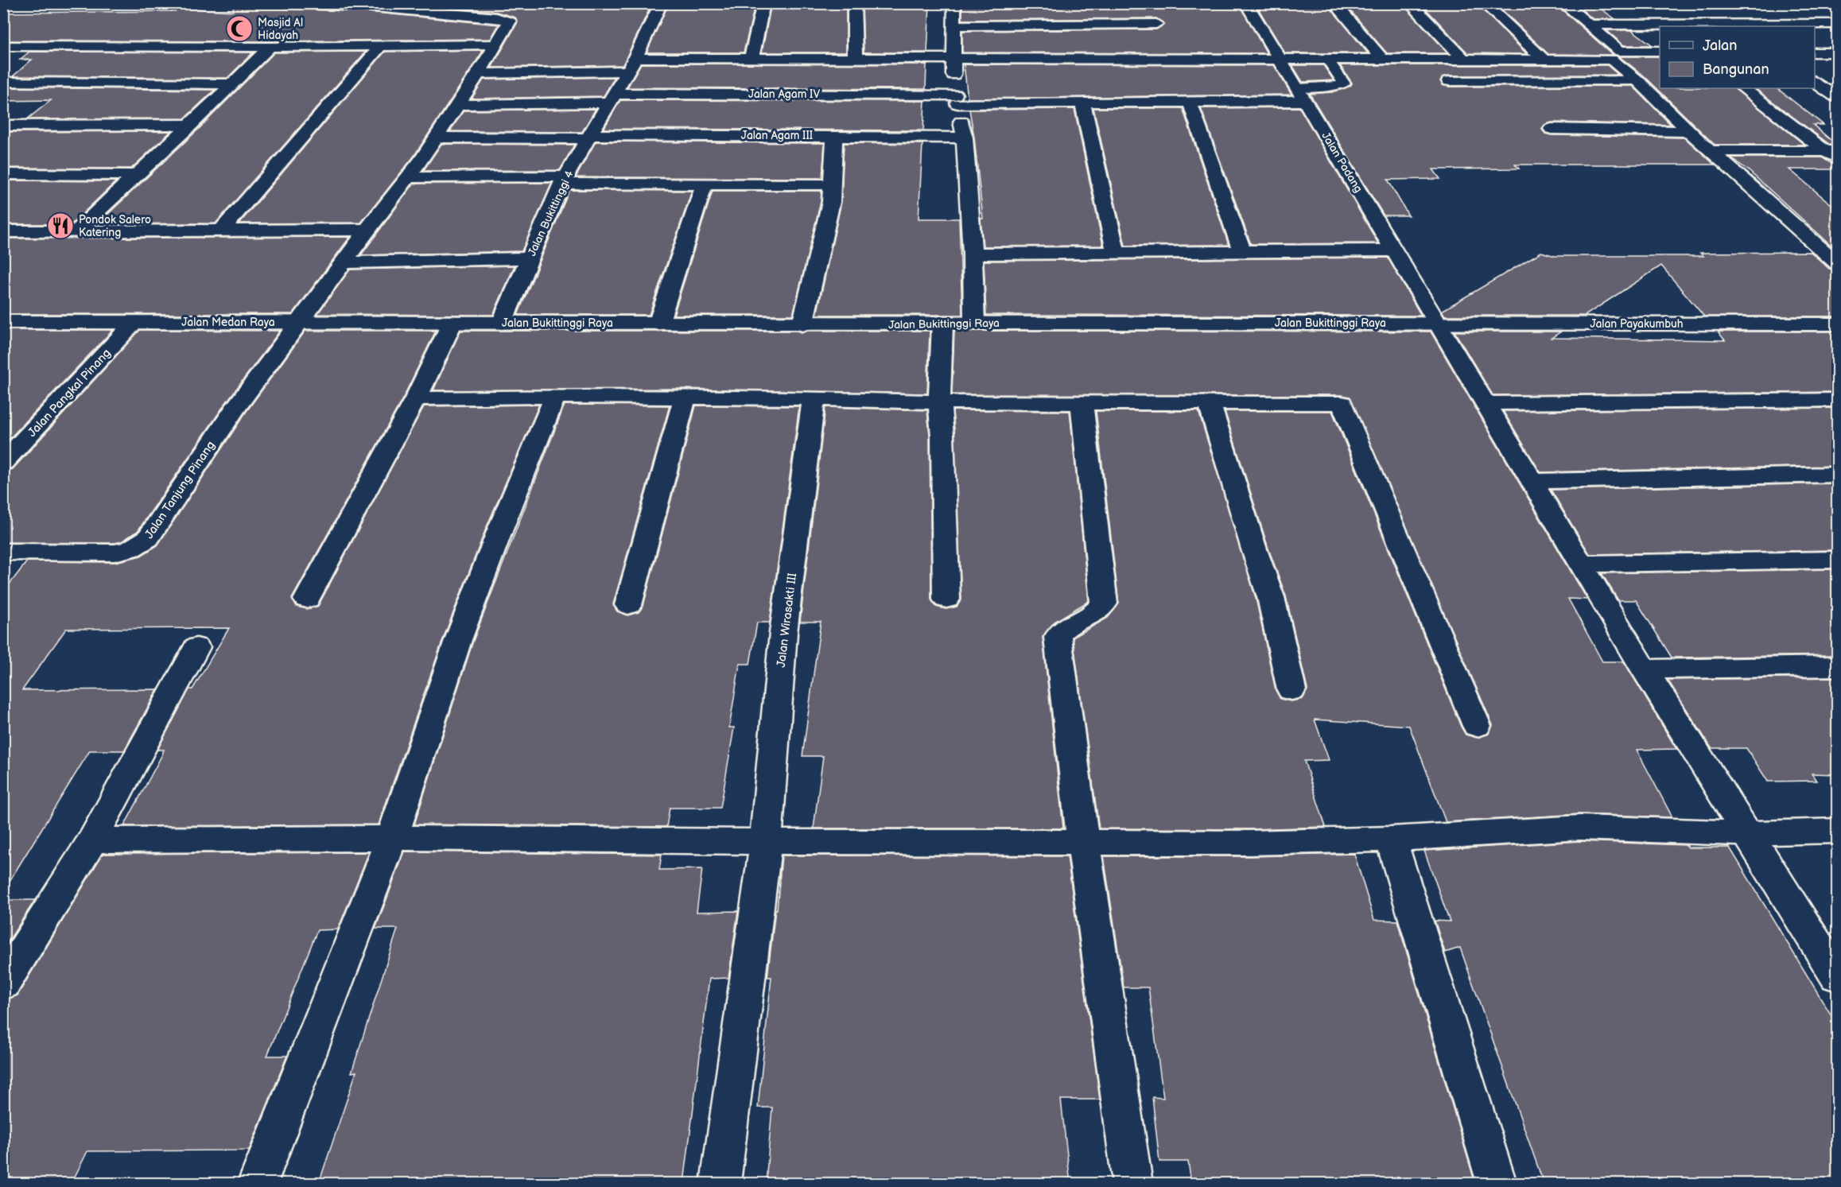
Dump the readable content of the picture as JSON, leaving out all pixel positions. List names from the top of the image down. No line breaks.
{"streets":{"street":["Jalan Agam IV","Jalan Agam III","Jalan Padang","Jalan Bukittinggi 4","Jalan Medan Raya","Jalan Bukittinggi Raya","Jalan Payakumbuh","Jalan Pangkal Pinang","Jalan Tanjung Pinang","Jalan Wirasakti III"]},"crossings":[["Jalan Agam IV","Jalan Padang"],["Jalan Agam IV","Jalan Bukittinggi 4"],["Jalan Agam IV","Jalan Tanjung Pinang"],["Jalan Agam III","Jalan Bukittinggi 4"],["Jalan Agam III","Jalan Tanjung Pinang"],["Jalan Padang","Jalan Bukittinggi Raya"],["Jalan Padang","Jalan Payakumbuh"],["Jalan Bukittinggi 4","Jalan Bukittinggi Raya"],["Jalan Medan Raya","Jalan Bukittinggi Raya"],["Jalan Medan Raya","Jalan Pangkal Pinang"],["Jalan Medan Raya","Jalan Tanjung Pinang"],["Jalan Bukittinggi Raya","Jalan Payakumbuh"]],"places":{"mosque":["Masjid Al Hidayah"],"restaurant":["Pondok Salero Katering"]},"legend":["Jalan","Bangunan"]}
